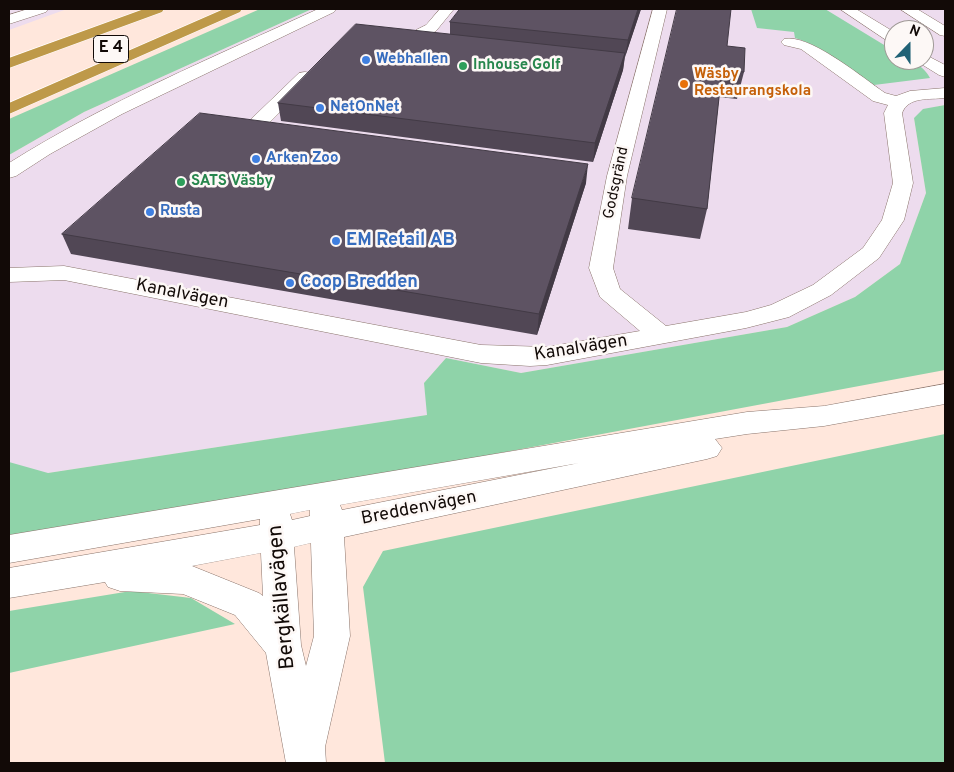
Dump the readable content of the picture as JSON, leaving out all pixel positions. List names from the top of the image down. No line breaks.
{"streets":{"highway":["E 4"],"street":["Godsgränd","Kanalvägen","Breddenvägen","Bergkällavägen"]},"crossings":[["Godsgränd","Kanalvägen"],["Breddenvägen","Bergkällavägen"]],"places":["Webhallen","Inhouse Golf","Wäsby Restaurangskola","NetOnNet","Arken Zoo","SATS Väsby","Rusta","EM Retail AB","Coop Bredden"],"north":"top"}
